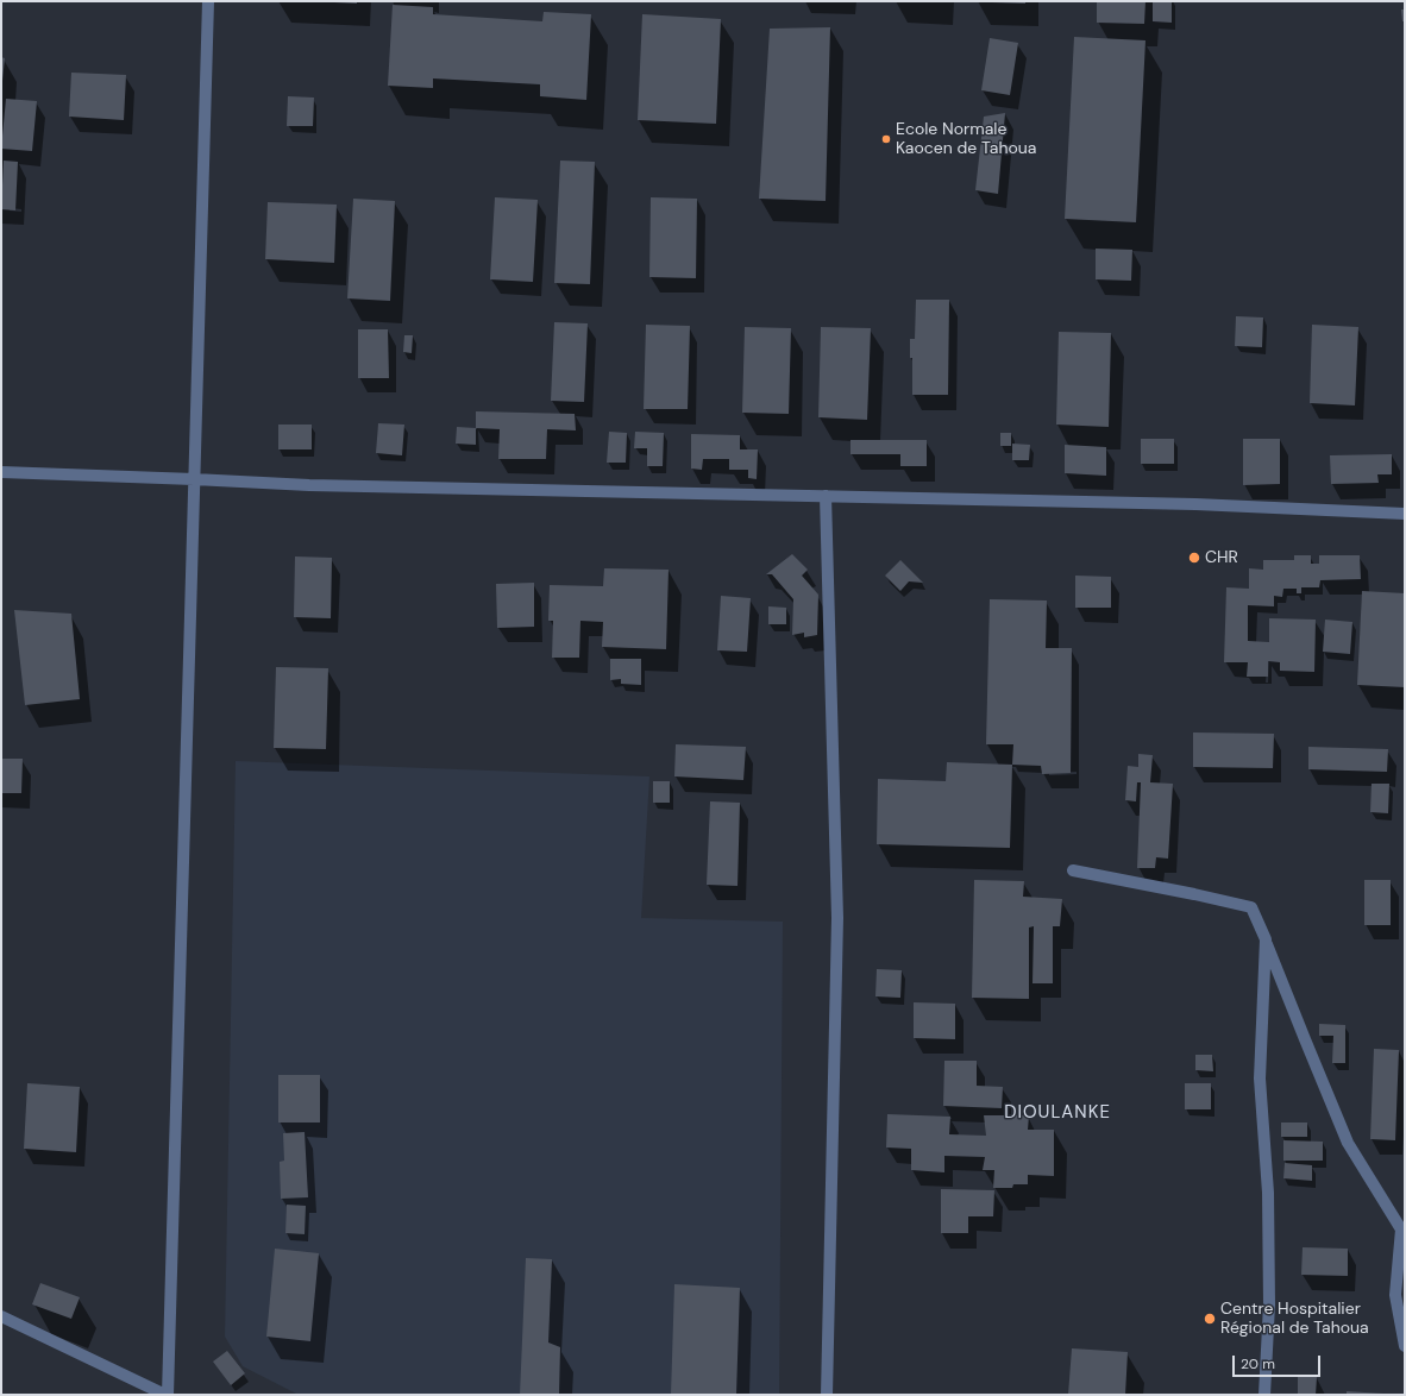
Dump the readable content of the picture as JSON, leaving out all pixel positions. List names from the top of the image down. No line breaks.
{"districts":["DIOULANKE"],"places":["Ecole Normale Kaocen de Tahoua","CHR","Centre Hospitalier Régional de Tahoua"],"scale_bar":"20 m"}
